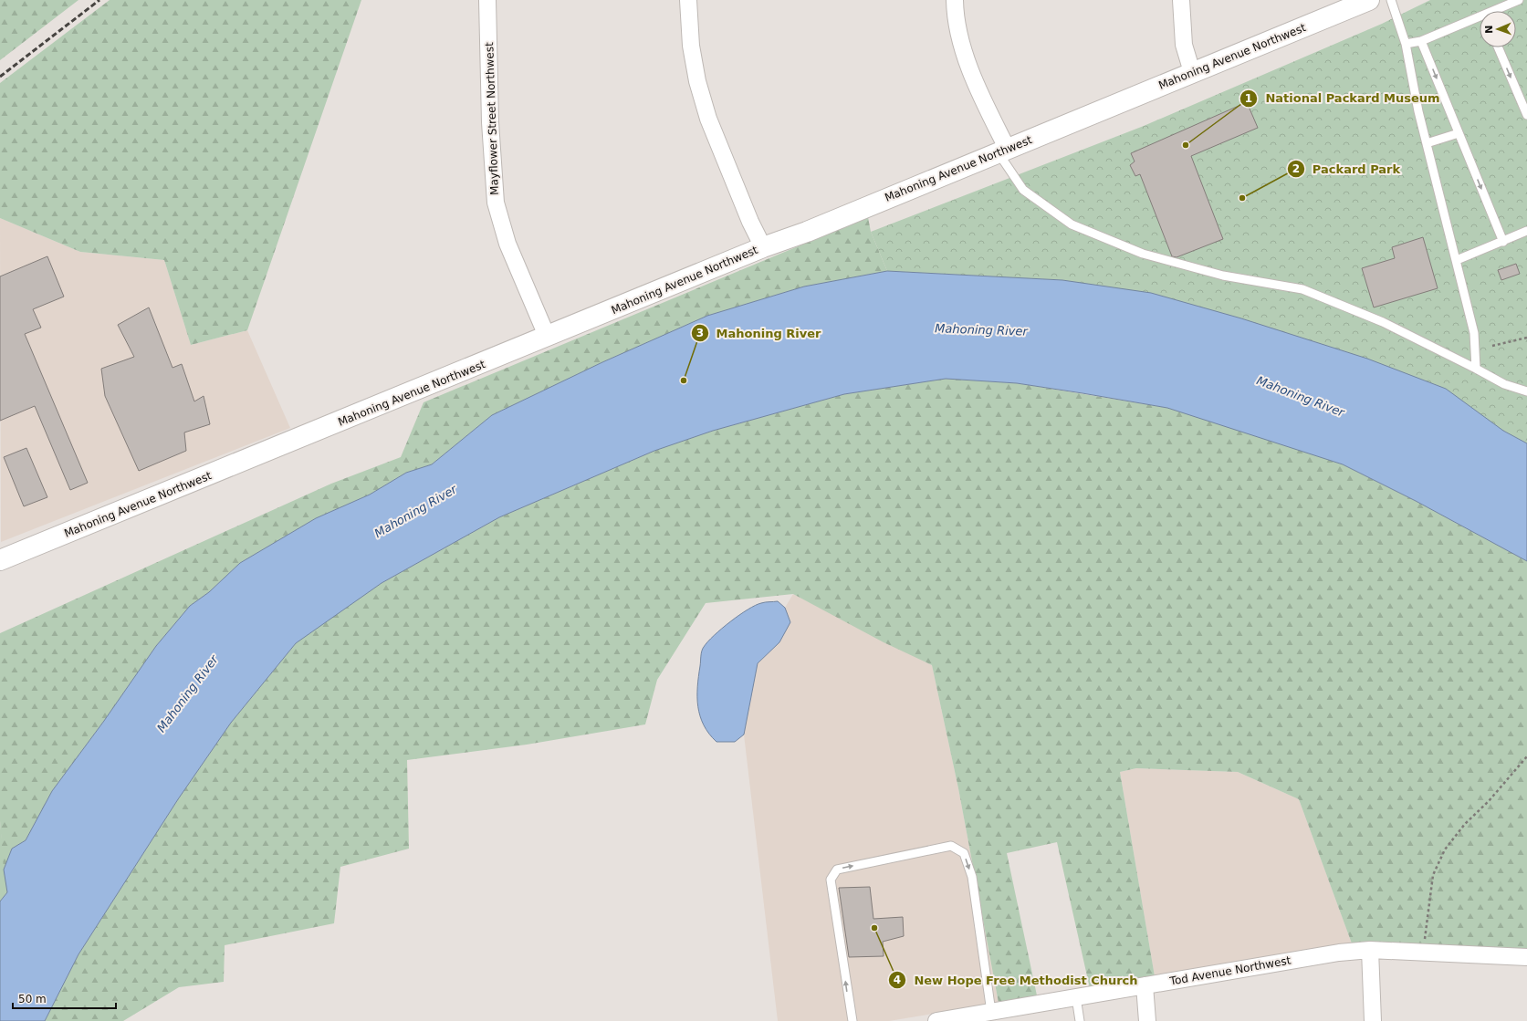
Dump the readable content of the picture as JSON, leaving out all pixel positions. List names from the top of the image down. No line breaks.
{"streets":{"main road":["Mahoning Avenue Northwest"],"street":["Mayflower Street Northwest","Tod Avenue Northwest"]},"crossings":[["Mahoning Avenue Northwest","Mayflower Street Northwest"]],"water":["Mahoning River"],"places":["National Packard Museum","Packard Park","Mahoning River","New Hope Free Methodist Church"],"scale_bar":"50 m","north":"left"}
